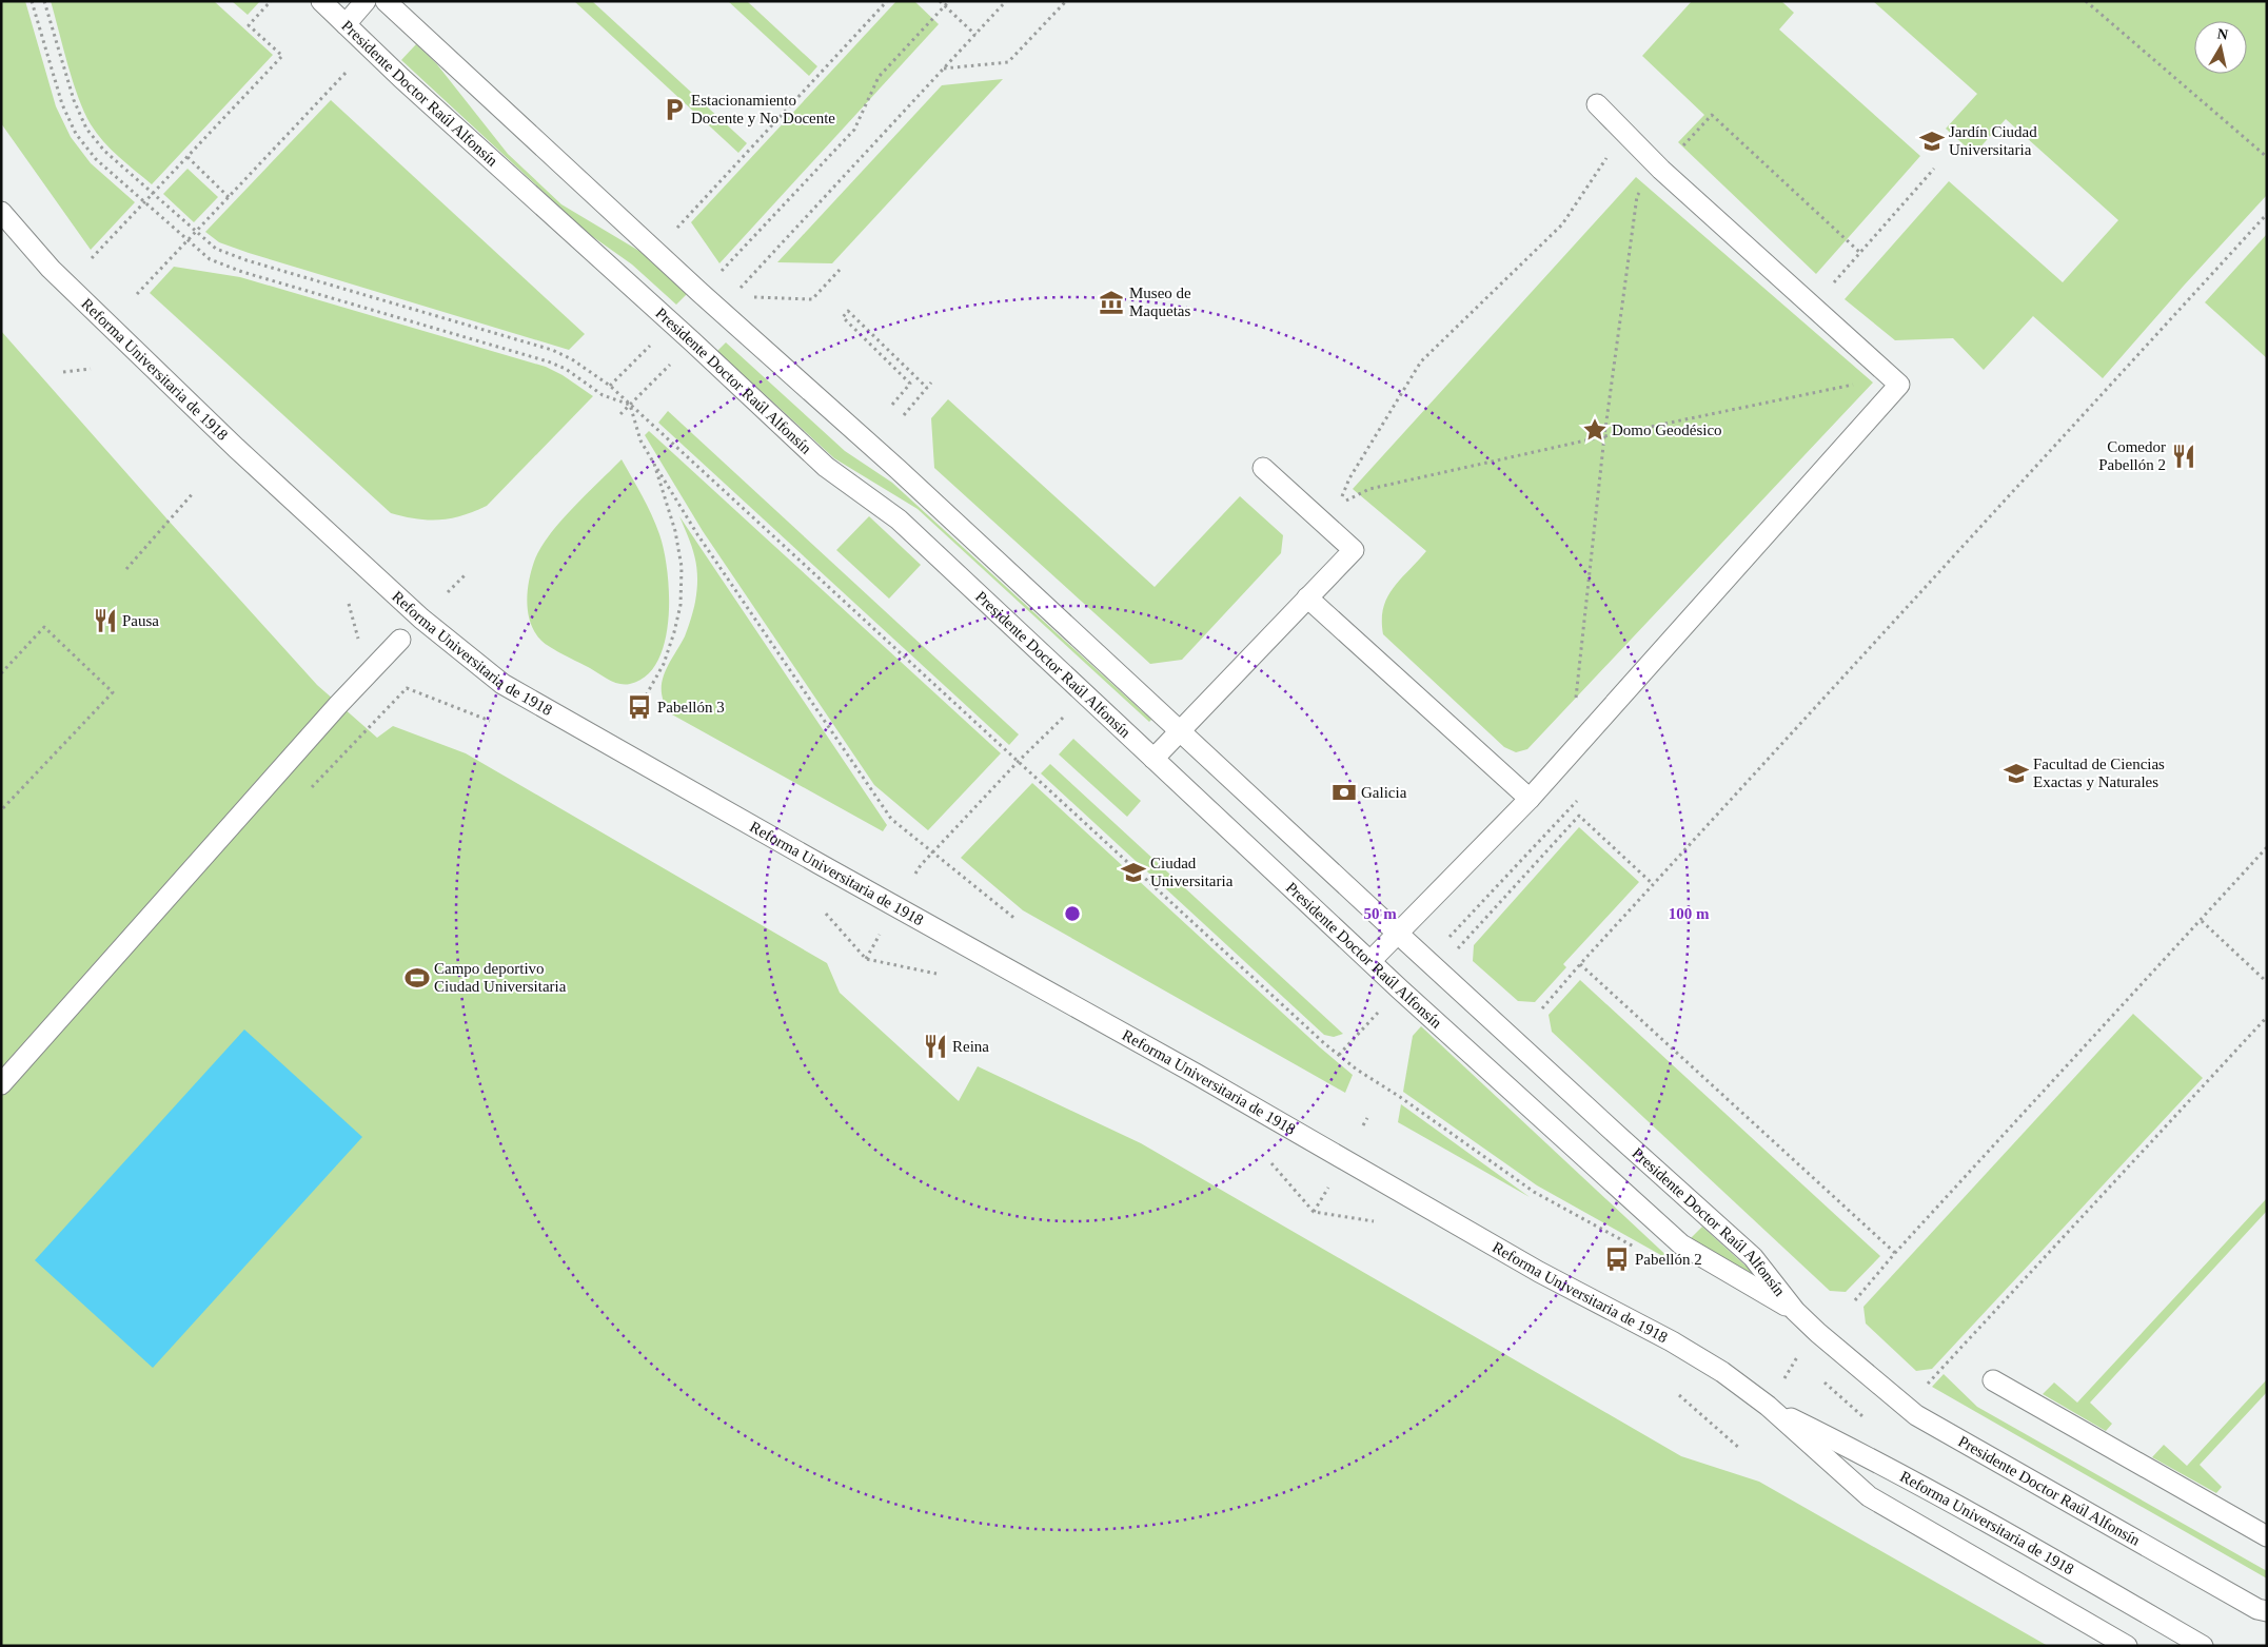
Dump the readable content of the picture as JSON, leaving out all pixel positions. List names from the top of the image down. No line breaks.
{"streets":{"lane":["Presidente Doctor Raúl Alfonsín","Reforma Universitaria de 1918"]},"places":{"parking":["Estacionamiento Docente y No Docente"],"school or university":["Jardín Ciudad Universitaria","Facultad de Ciencias Exactas y Naturales","Ciudad Universitaria"],"museum":["Museo de Maquetas"],"place":["Domo Geodésico"],"restaurant":["Comedor Pabellón 2","Pausa","Reina"],"bus stop":["Pabellón 3","Pabellón 2"],"bank":["Galicia"],"sports":["Campo deportivo Ciudad Universitaria"]},"north":"top","rings":["50 m","100 m"]}
